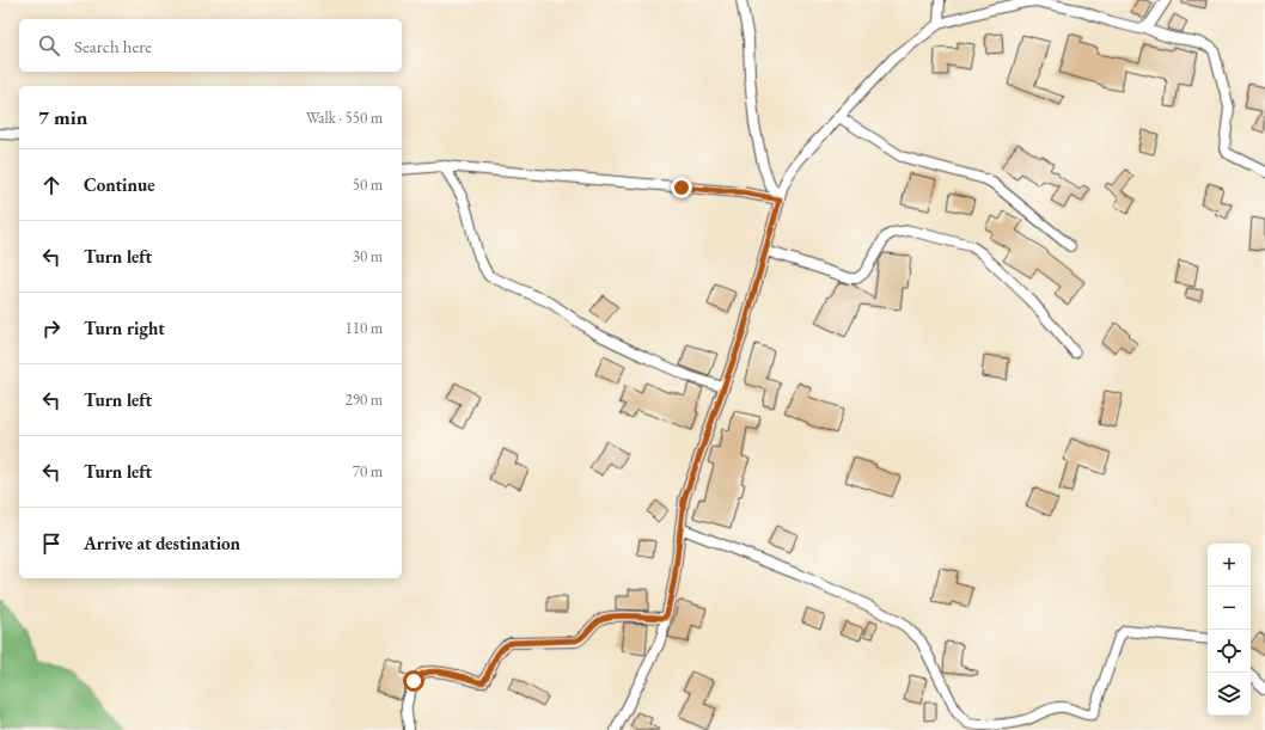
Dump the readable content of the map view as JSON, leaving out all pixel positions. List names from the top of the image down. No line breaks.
{"page":{"search":"Search here","heading":["7 min","Walk · 550 m"],"list":[["Continue","50 m"],["Turn left","30 m"],["Turn right","110 m"],["Turn left","290 m"],["Turn left","70 m"],"Arrive at destination"],"map_buttons":["+","−"]}}
